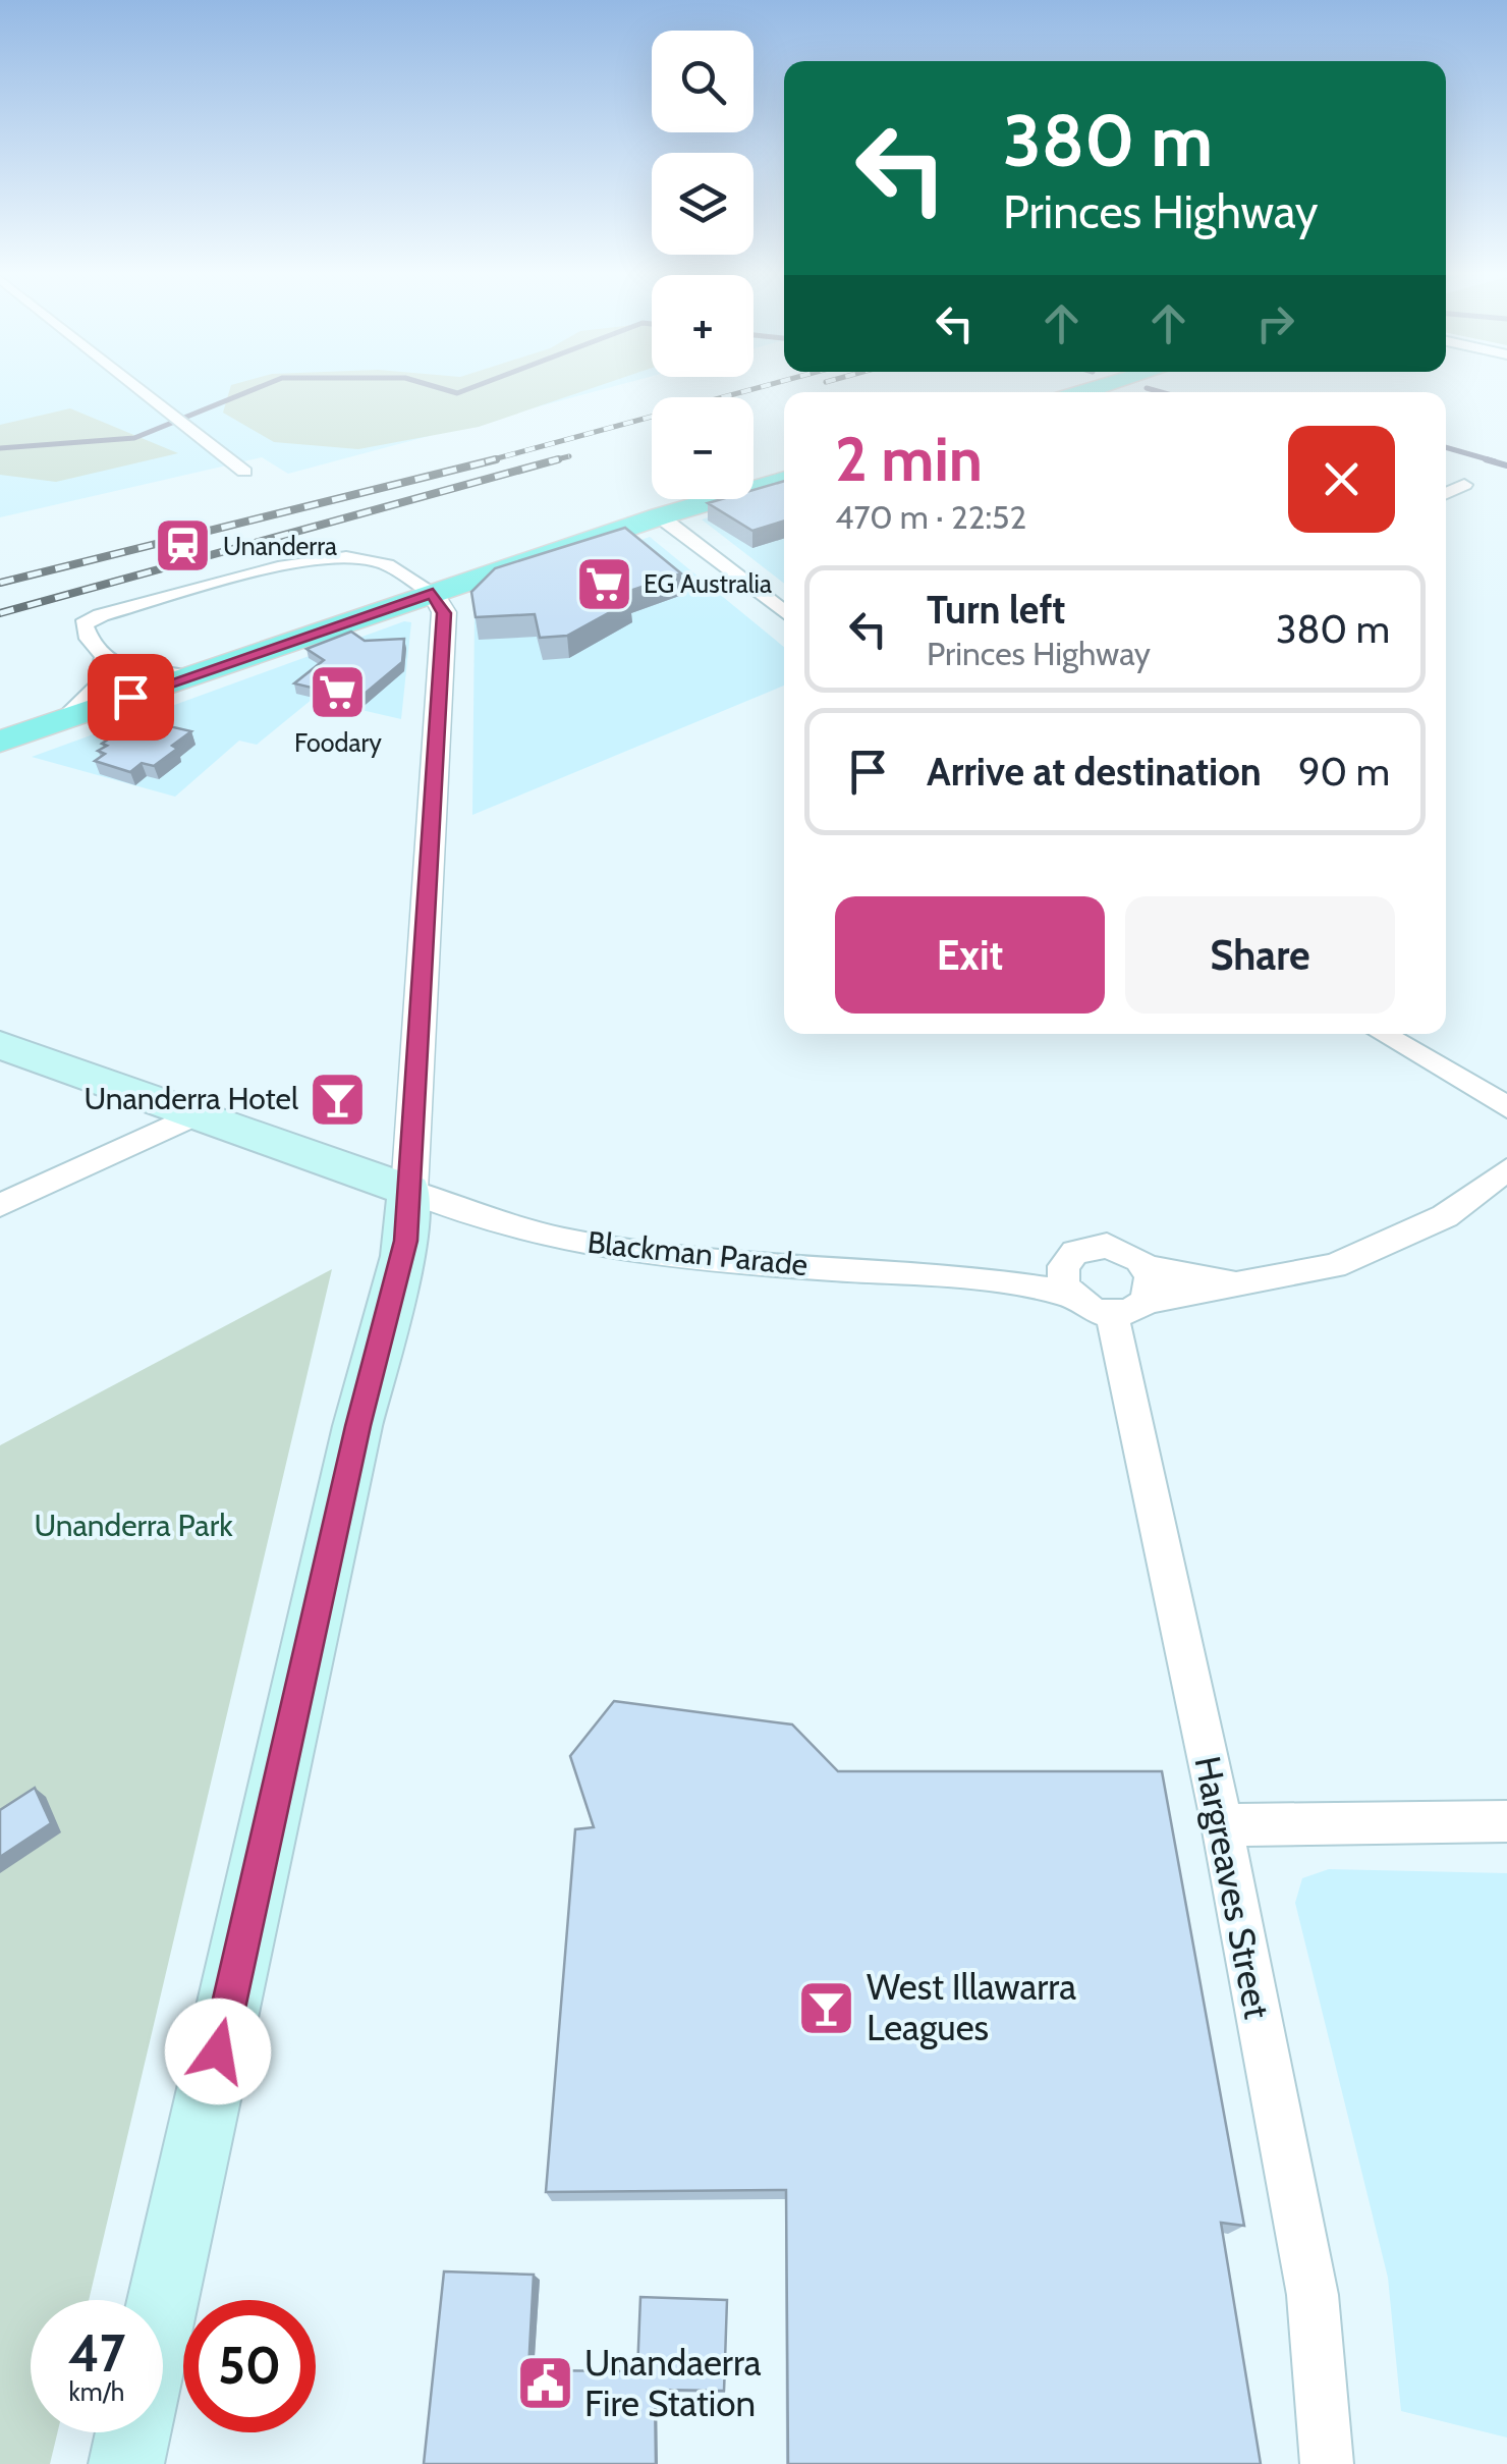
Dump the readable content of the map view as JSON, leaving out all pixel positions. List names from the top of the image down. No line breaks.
{"streets":{"street":["Blackman Parade","Hargreaves Street"]},"crossings":[["Blackman Parade","Hargreaves Street"]],"parks":["Unanderra Park"],"places":{"station":["Unanderra"],"supermarket":["EG Australia","Foodary"],"bar":["Unanderra Hotel","West Illawarra Leagues"],"public building":["Unandaerra Fire Station"]},"page":{"map_buttons":["+","−"],"turn":["380 m","Princes Highway"],"heading":["2 min","470 m · 22:52"],"list":[{"name":"Turn left","note":"Princes Highway","value":"380 m"},{"name":"Arrive at destination","value":"90 m"}],"buttons":["Exit","Share"],"speed":"47 km/h","limit":"50"}}
